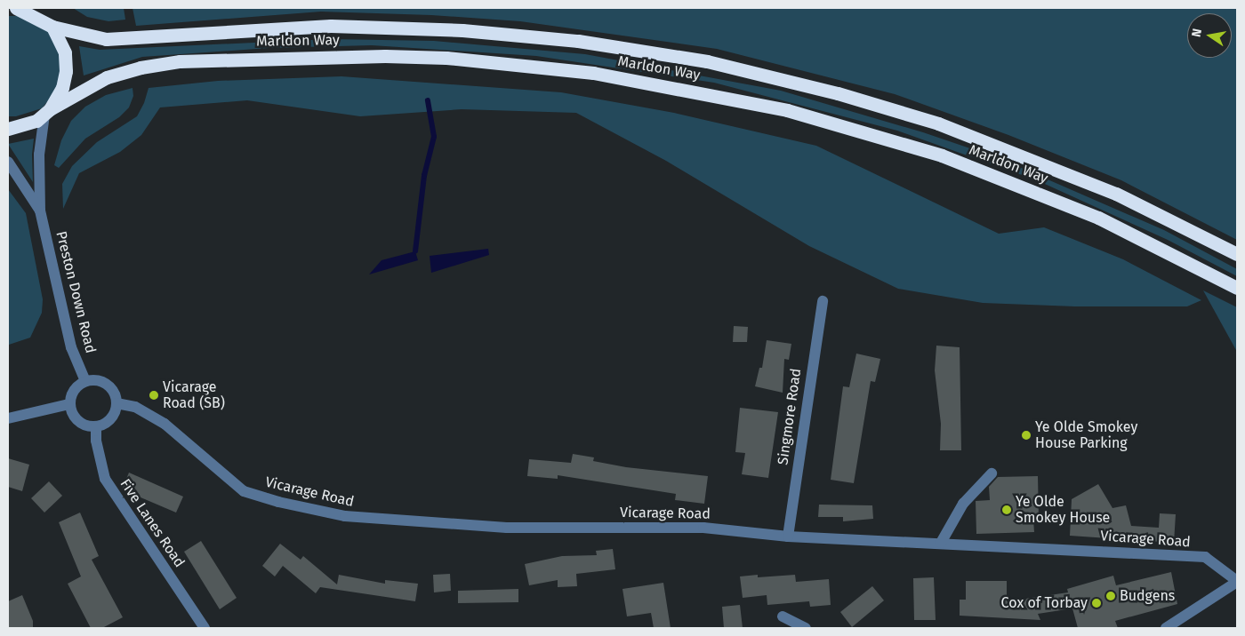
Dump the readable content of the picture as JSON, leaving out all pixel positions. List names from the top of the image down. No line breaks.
{"streets":{"highway":["Marldon Way"],"street":["Preston Down Road","Singmore Road","Vicarage Road","Five Lanes Road"]},"crossings":[["Marldon Way","Preston Down Road"],["Preston Down Road","Vicarage Road"],["Preston Down Road","Five Lanes Road"],["Singmore Road","Vicarage Road"],["Vicarage Road","Five Lanes Road"]],"places":["Vicarage Road (SB)","Ye Olde Smokey House Parking","Ye Olde Smokey House","Budgens","Cox of Torbay"],"north":"left"}
